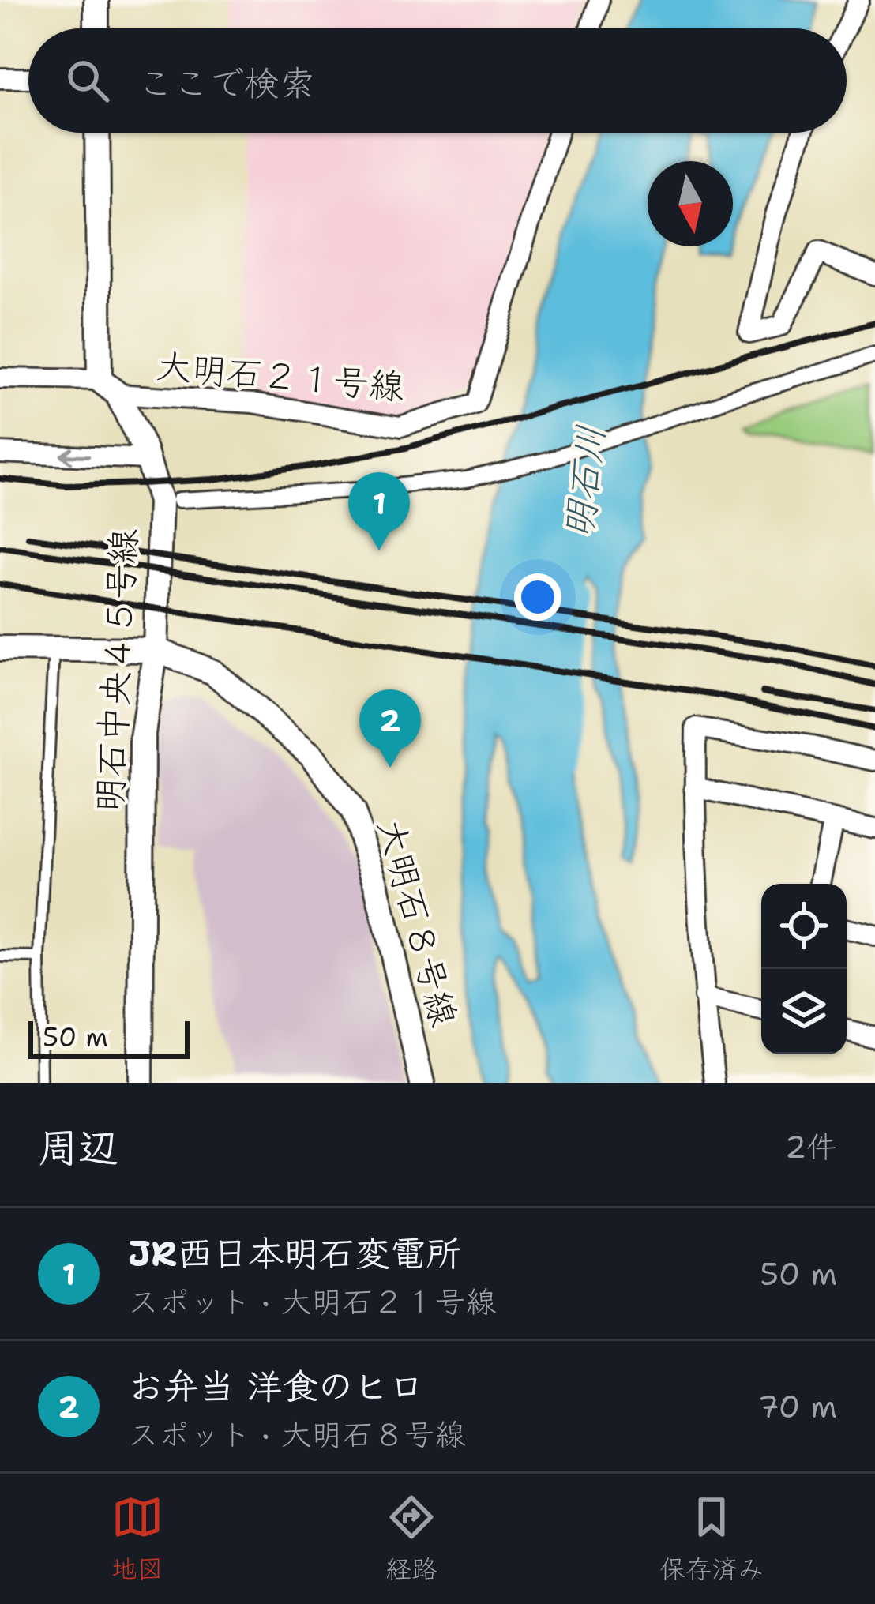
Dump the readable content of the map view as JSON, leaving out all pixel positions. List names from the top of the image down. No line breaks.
{"streets":{"street":["大明石２１号線","明石中央４５号線","大明石８号線"]},"crossings":[["大明石２１号線","明石中央４５号線"],["明石中央４５号線","大明石８号線"]],"water":["明石川"],"scale_bar":"50 m","north":"bottom","page":{"search":"ここで検索","pins":["1","2"],"scale":"50 m","heading":["周辺","2件"],"list":[{"mark":"1","name":"JR西日本明石変電所","note":"スポット · 大明石２１号線","value":"50 m"},{"mark":"2","name":"お弁当 洋食のヒロ","note":"スポット · 大明石８号線","value":"70 m"}],"nav":["地図","経路","保存済み"]}}
